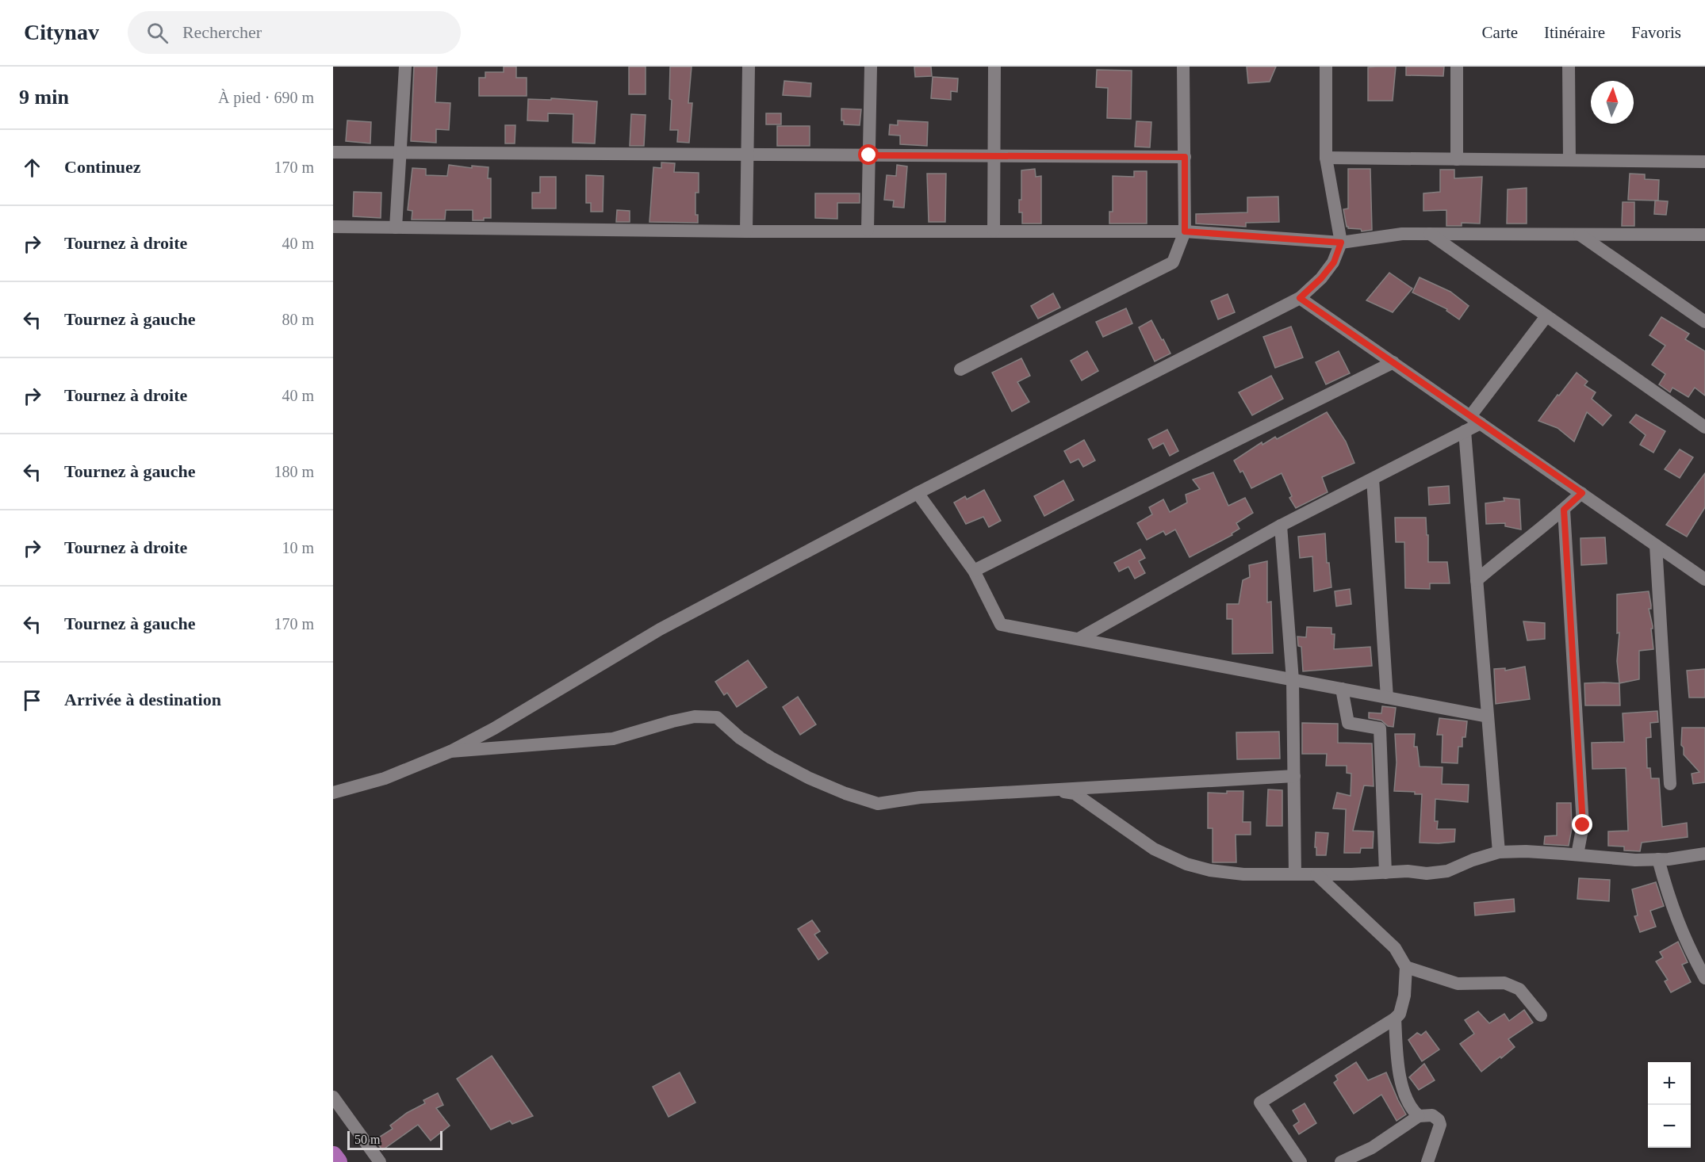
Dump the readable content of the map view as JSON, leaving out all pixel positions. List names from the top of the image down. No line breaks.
{"scale_bar":"50 m","north":"top","page":{"header":"Citynav","search":"Rechercher","nav":["Carte","Itinéraire","Favoris"],"heading":["9 min","À pied · 690 m"],"list":[["Continuez","170 m"],["Tournez à droite","40 m"],["Tournez à gauche","80 m"],["Tournez à droite","40 m"],["Tournez à gauche","180 m"],["Tournez à droite","10 m"],["Tournez à gauche","170 m"],"Arrivée à destination"],"map_buttons":["+","−"],"scale":"50 m"}}
